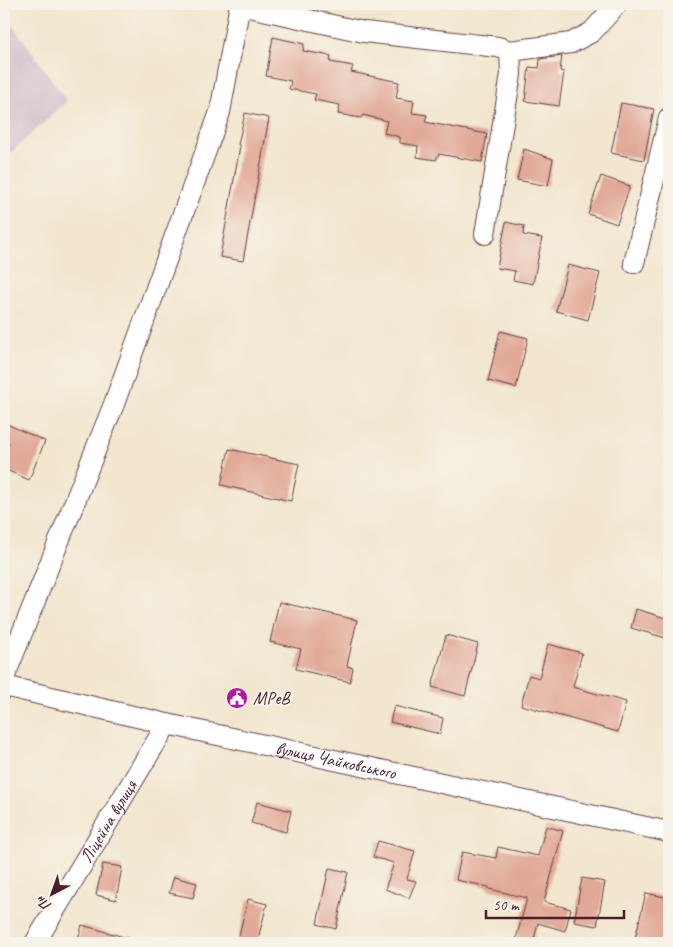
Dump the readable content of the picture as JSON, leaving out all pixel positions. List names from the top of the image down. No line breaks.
{"streets":{"street":["вулиця Чайковського","Ліцейна вулиця"]},"crossings":[["вулиця Чайковського","Ліцейна вулиця"]],"places":{"public building":["МРеВ"]},"scale_bar":"50 m","north":"bottom left"}
